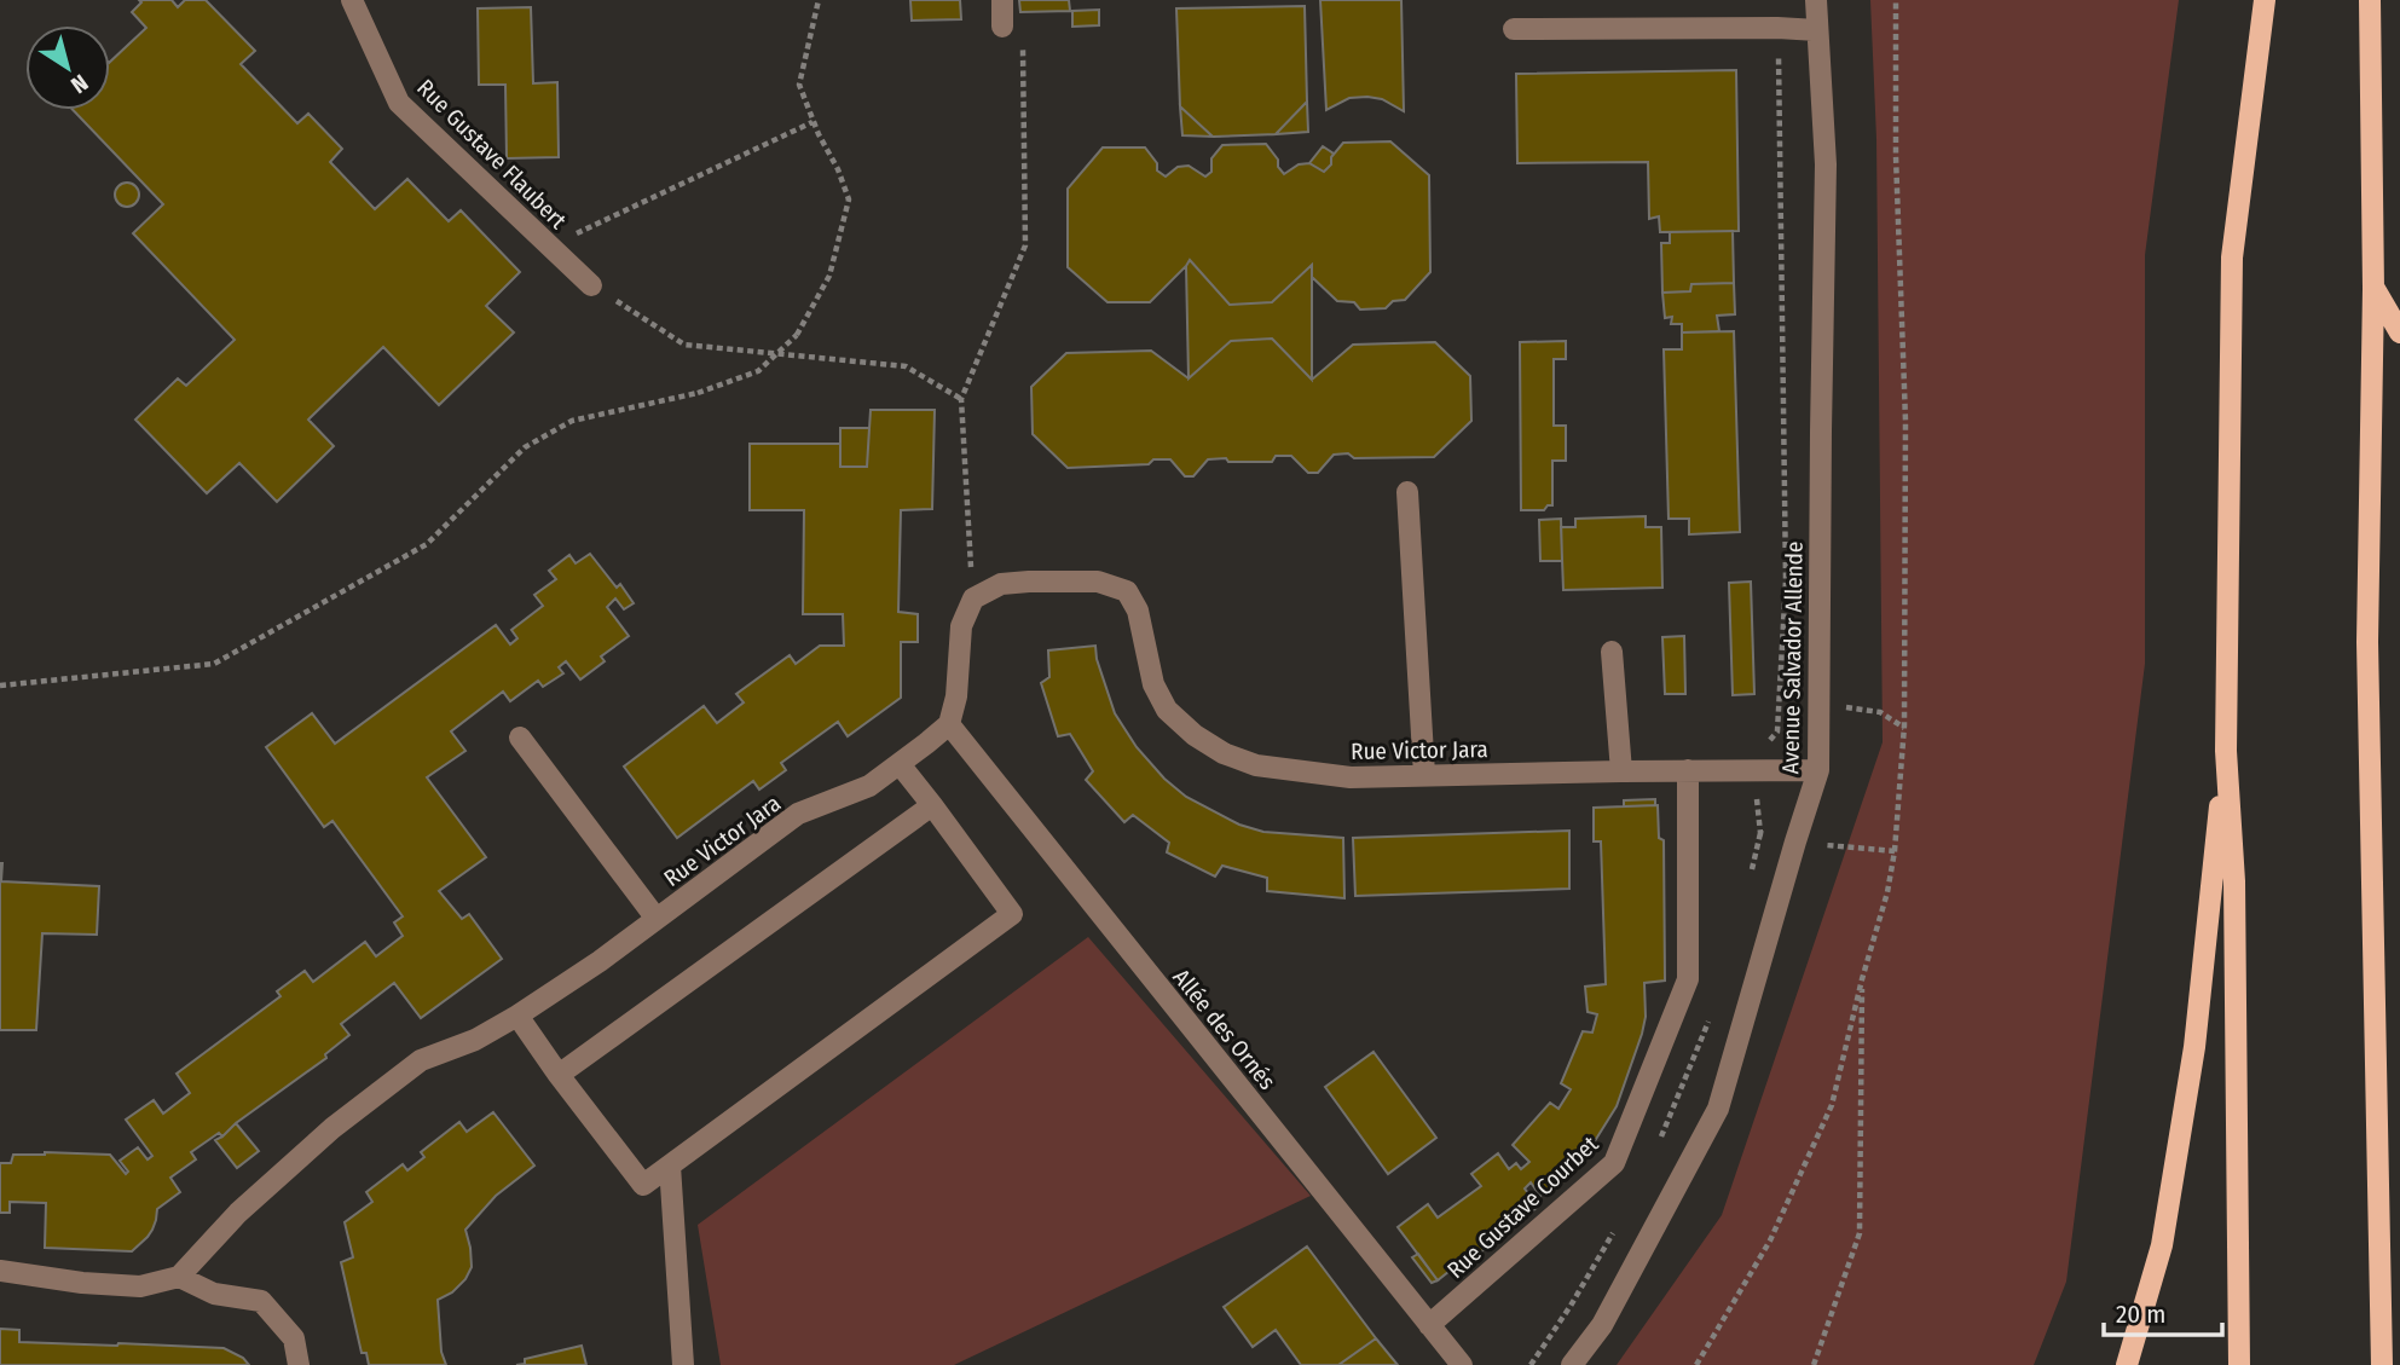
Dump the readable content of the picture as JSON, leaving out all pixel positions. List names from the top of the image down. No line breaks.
{"streets":{"street":["Rue Gustave Flaubert","Avenue Salvador Allende","Rue Victor Jara","Allée des Ornés","Rue Gustave Courbet"]},"crossings":[["Avenue Salvador Allende","Rue Victor Jara"],["Rue Victor Jara","Allée des Ornés"],["Rue Victor Jara","Rue Gustave Courbet"],["Allée des Ornés","Rue Gustave Courbet"]],"scale_bar":"20 m","north":"bottom right"}
